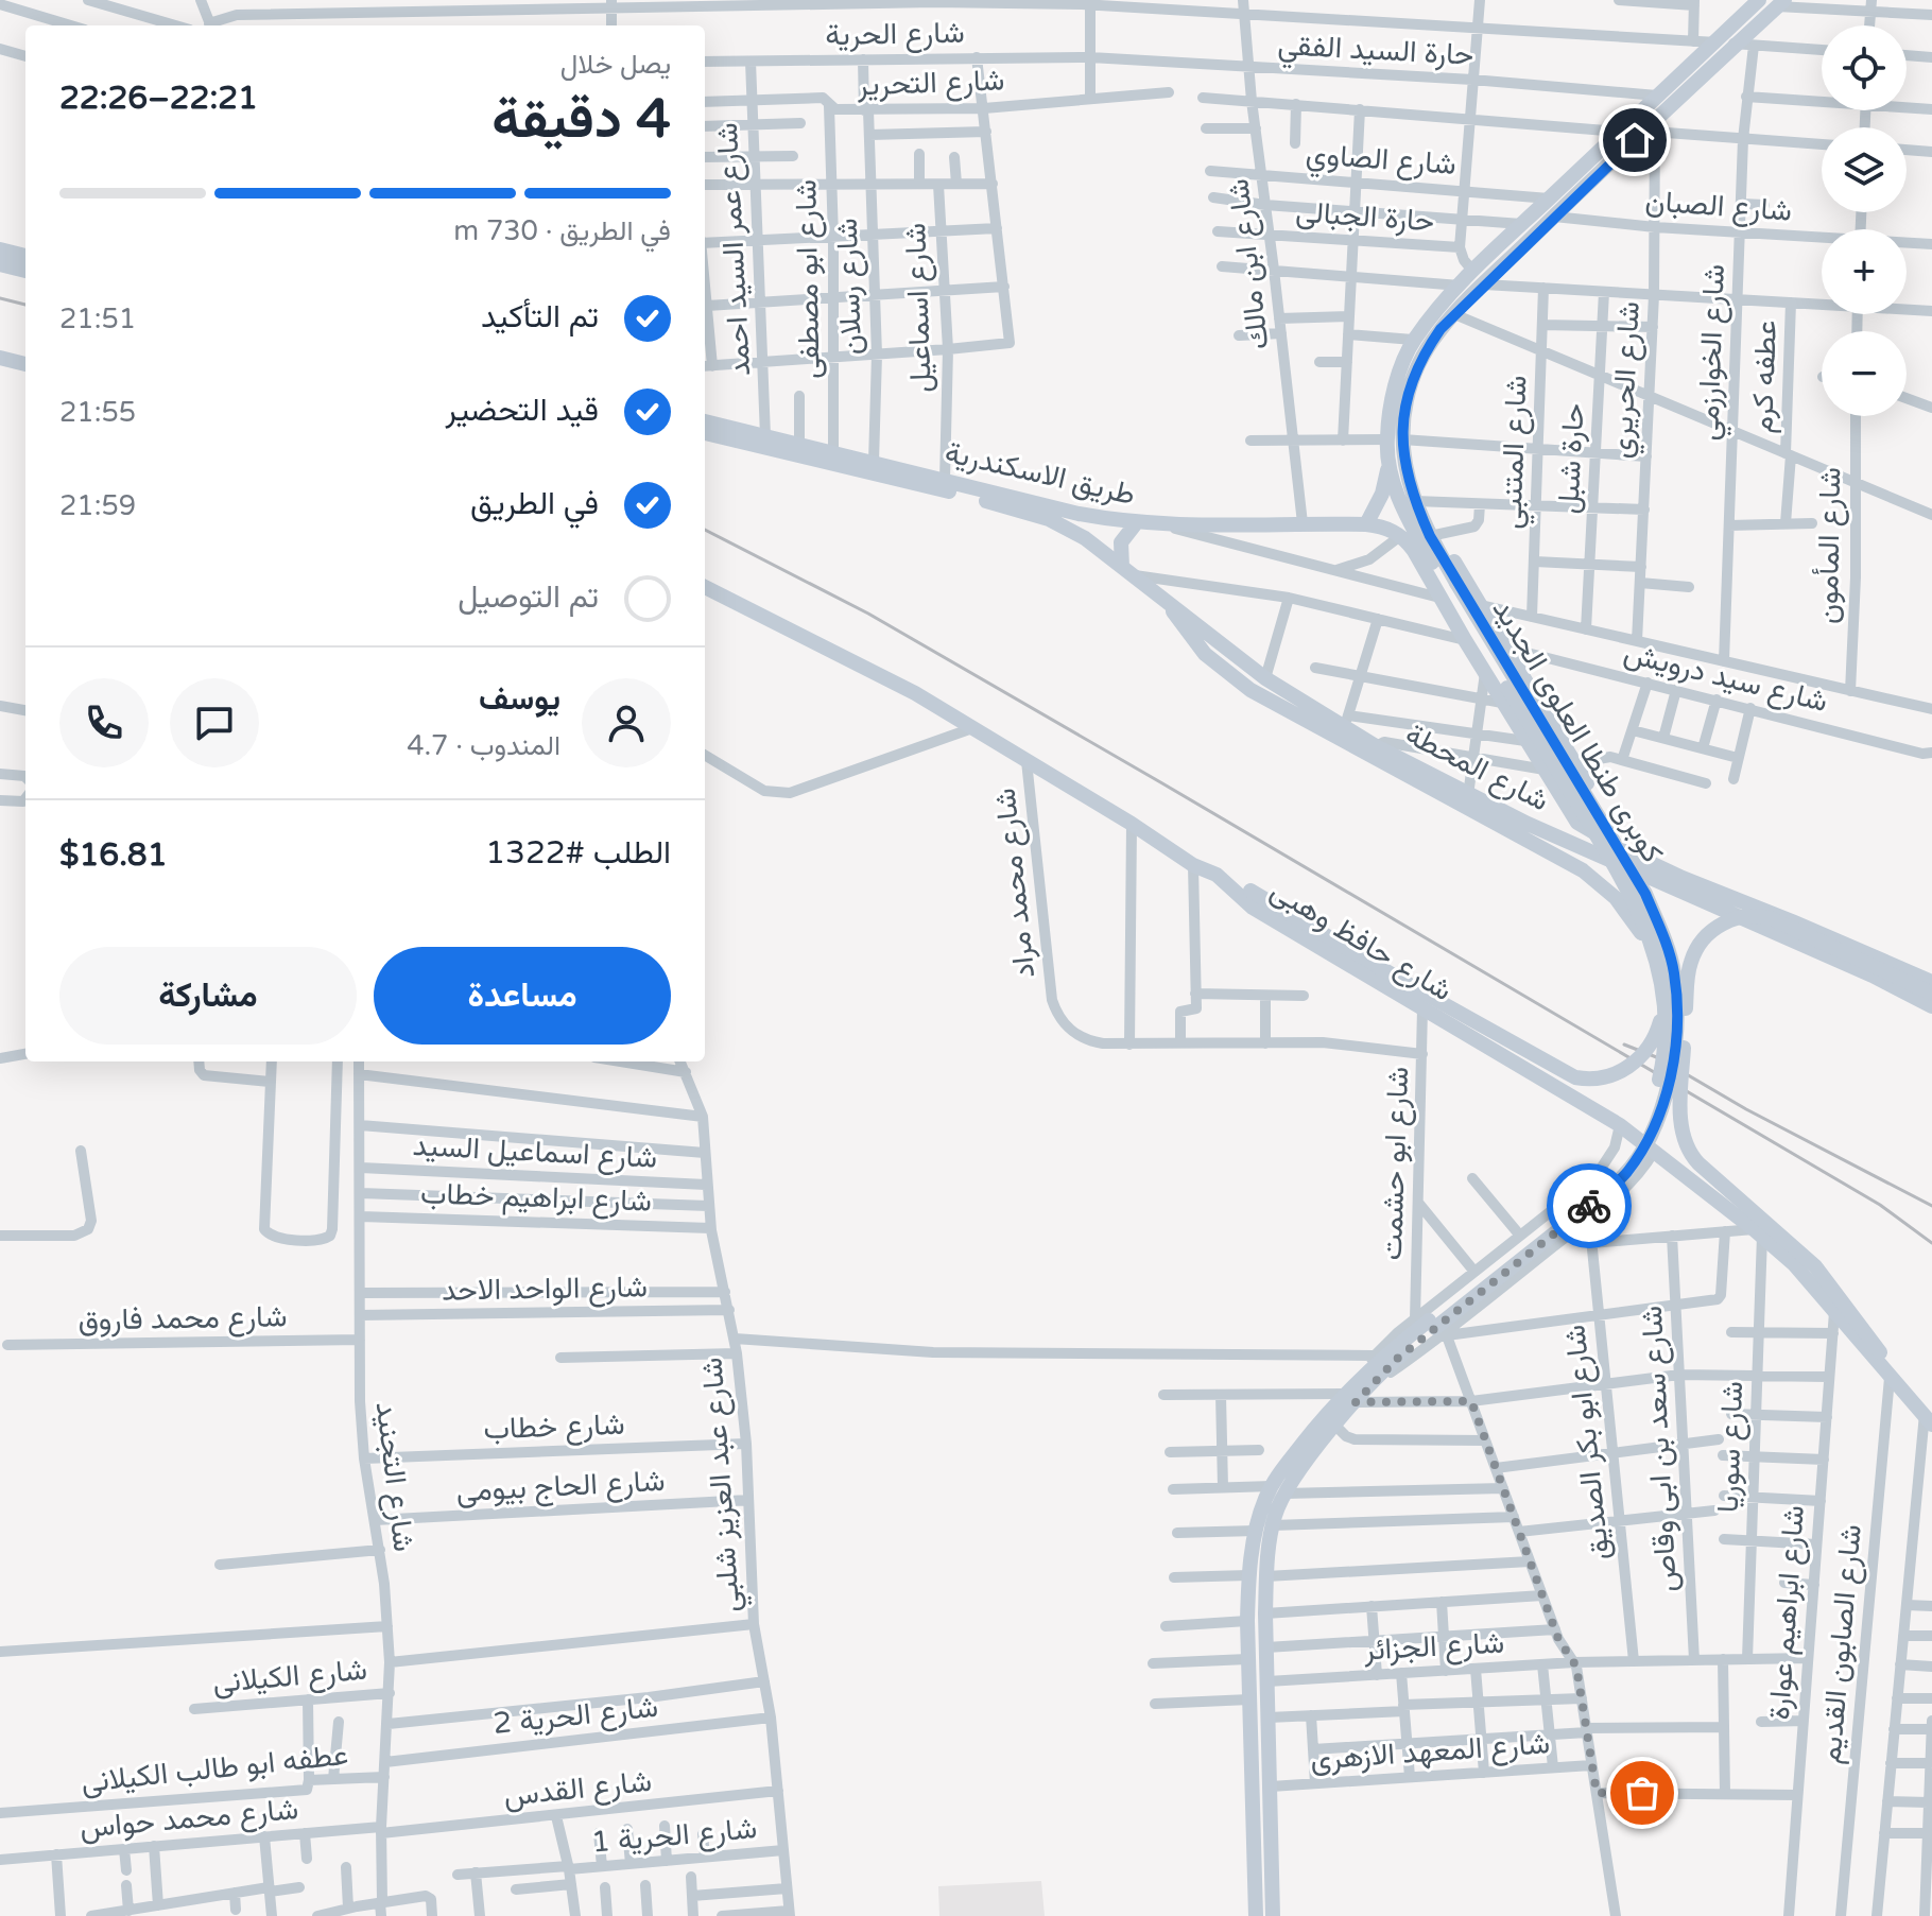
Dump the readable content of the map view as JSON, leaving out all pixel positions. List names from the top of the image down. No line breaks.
{"streets":{"main road":["طريق الاسكندرية","كوبرى طنطا العلوى الجديد","شارع المحطة","شارع حافظ وهبى"],"street":["شارع الحرية","حارة السيد الفقي","شارع التحرير","شارع الصاوي","شارع الصبان","حارة الجبالى","شارع عمر السيد احمد","شارع ابن مالك","شارع ابو مصطفى","شارع رسلان","شارع اسماعيل","شارع الخوارزمي","عطفه كرم","شارع الحريري","شارع المتنبي","حارة شبل","شارع المأمون","شارع سيد درويش","شارع محمد مراد","شارع اسماعيل السيد","شارع ابو حشمت","شارع ابراهيم خطاب","شارع الواحد الاحد","شارع محمد فاروق","شارع خطاب","شارع ابو بكر الصديق","شارع سوريا","شارع سعد بن ابى وقاص","شارع التجنيد","شارع الحاج بيومى","شارع عبد العزيز شلبي","شارع ابراهيم عوارة","شارع الصابون القديم","شارع الجزائر","شارع الكيلانى","شارع الحرية 2","شارع المعهد الازهرى","عطفه ابو طالب الكيلانى","شارع القدس","شارع محمد حواس","شارع الحرية 1"]},"crossings":[["شارع الحرية","حارة السيد الفقي"],["شارع الحرية","شارع عمر السيد احمد"],["شارع الحرية","شارع رسلان"],["حارة السيد الفقي","شارع ابن مالك"],["شارع التحرير","شارع عمر السيد احمد"],["شارع التحرير","شارع ابو مصطفى"],["شارع التحرير","شارع رسلان"],["شارع الصاوي","شارع ابن مالك"],["شارع الصبان","شارع الخوارزمي"],["شارع الصبان","شارع الحريري"],["حارة الجبالى","شارع ابن مالك"],["شارع عمر السيد احمد","طريق الاسكندرية"],["شارع ابن مالك","طريق الاسكندرية"],["شارع ابو مصطفى","طريق الاسكندرية"],["شارع رسلان","طريق الاسكندرية"],["شارع اسماعيل","طريق الاسكندرية"],["طريق الاسكندرية","شارع المحطة"],["كوبرى طنطا العلوى الجديد","شارع ابو حشمت"],["شارع محمد مراد","شارع حافظ وهبى"],["شارع حافظ وهبى","شارع ابو حشمت"],["شارع حافظ وهبى","شارع سوريا"],["شارع حافظ وهبى","شارع ابراهيم عوارة"],["شارع حافظ وهبى","شارع الصابون القديم"],["شارع اسماعيل السيد","شارع التجنيد"],["شارع اسماعيل السيد","شارع عبد العزيز شلبي"],["شارع ابراهيم خطاب","شارع التجنيد"],["شارع ابراهيم خطاب","شارع عبد العزيز شلبي"],["شارع الواحد الاحد","شارع التجنيد"],["شارع الواحد الاحد","شارع عبد العزيز شلبي"],["شارع محمد فاروق","شارع التجنيد"],["شارع خطاب","شارع التجنيد"],["شارع خطاب","شارع عبد العزيز شلبي"],["شارع ابو بكر الصديق","شارع الجزائر"],["شارع سوريا","شارع الجزائر"],["شارع سعد بن ابى وقاص","شارع الجزائر"],["شارع التجنيد","شارع الحاج بيومى"],["شارع التجنيد","شارع الكيلانى"],["شارع التجنيد","شارع الحرية 2"],["شارع التجنيد","عطفه ابو طالب الكيلانى"],["شارع التجنيد","شارع القدس"],["شارع التجنيد","شارع محمد حواس"],["شارع الحاج بيومى","شارع عبد العزيز شلبي"],["شارع عبد العزيز شلبي","شارع الحرية 2"],["شارع عبد العزيز شلبي","شارع القدس"],["شارع عبد العزيز شلبي","شارع الحرية 1"],["شارع ابراهيم عوارة","شارع الجزائر"],["شارع القدس","شارع محمد حواس"]],"page":{"map_buttons":["+","−"],"heading":["4 دقيقة","يصل خلال","22:21–22:26"],"panel":["يوسف","المندوب · 4.7","الطلب #1322","$16.81"],"bar":"في الطريق · 730 m","list":[["تم التأكيد","21:51"],["قيد التحضير","21:55"],["في الطريق","21:59"],"تم التوصيل"],"buttons":["مساعدة","مشاركة"]}}
